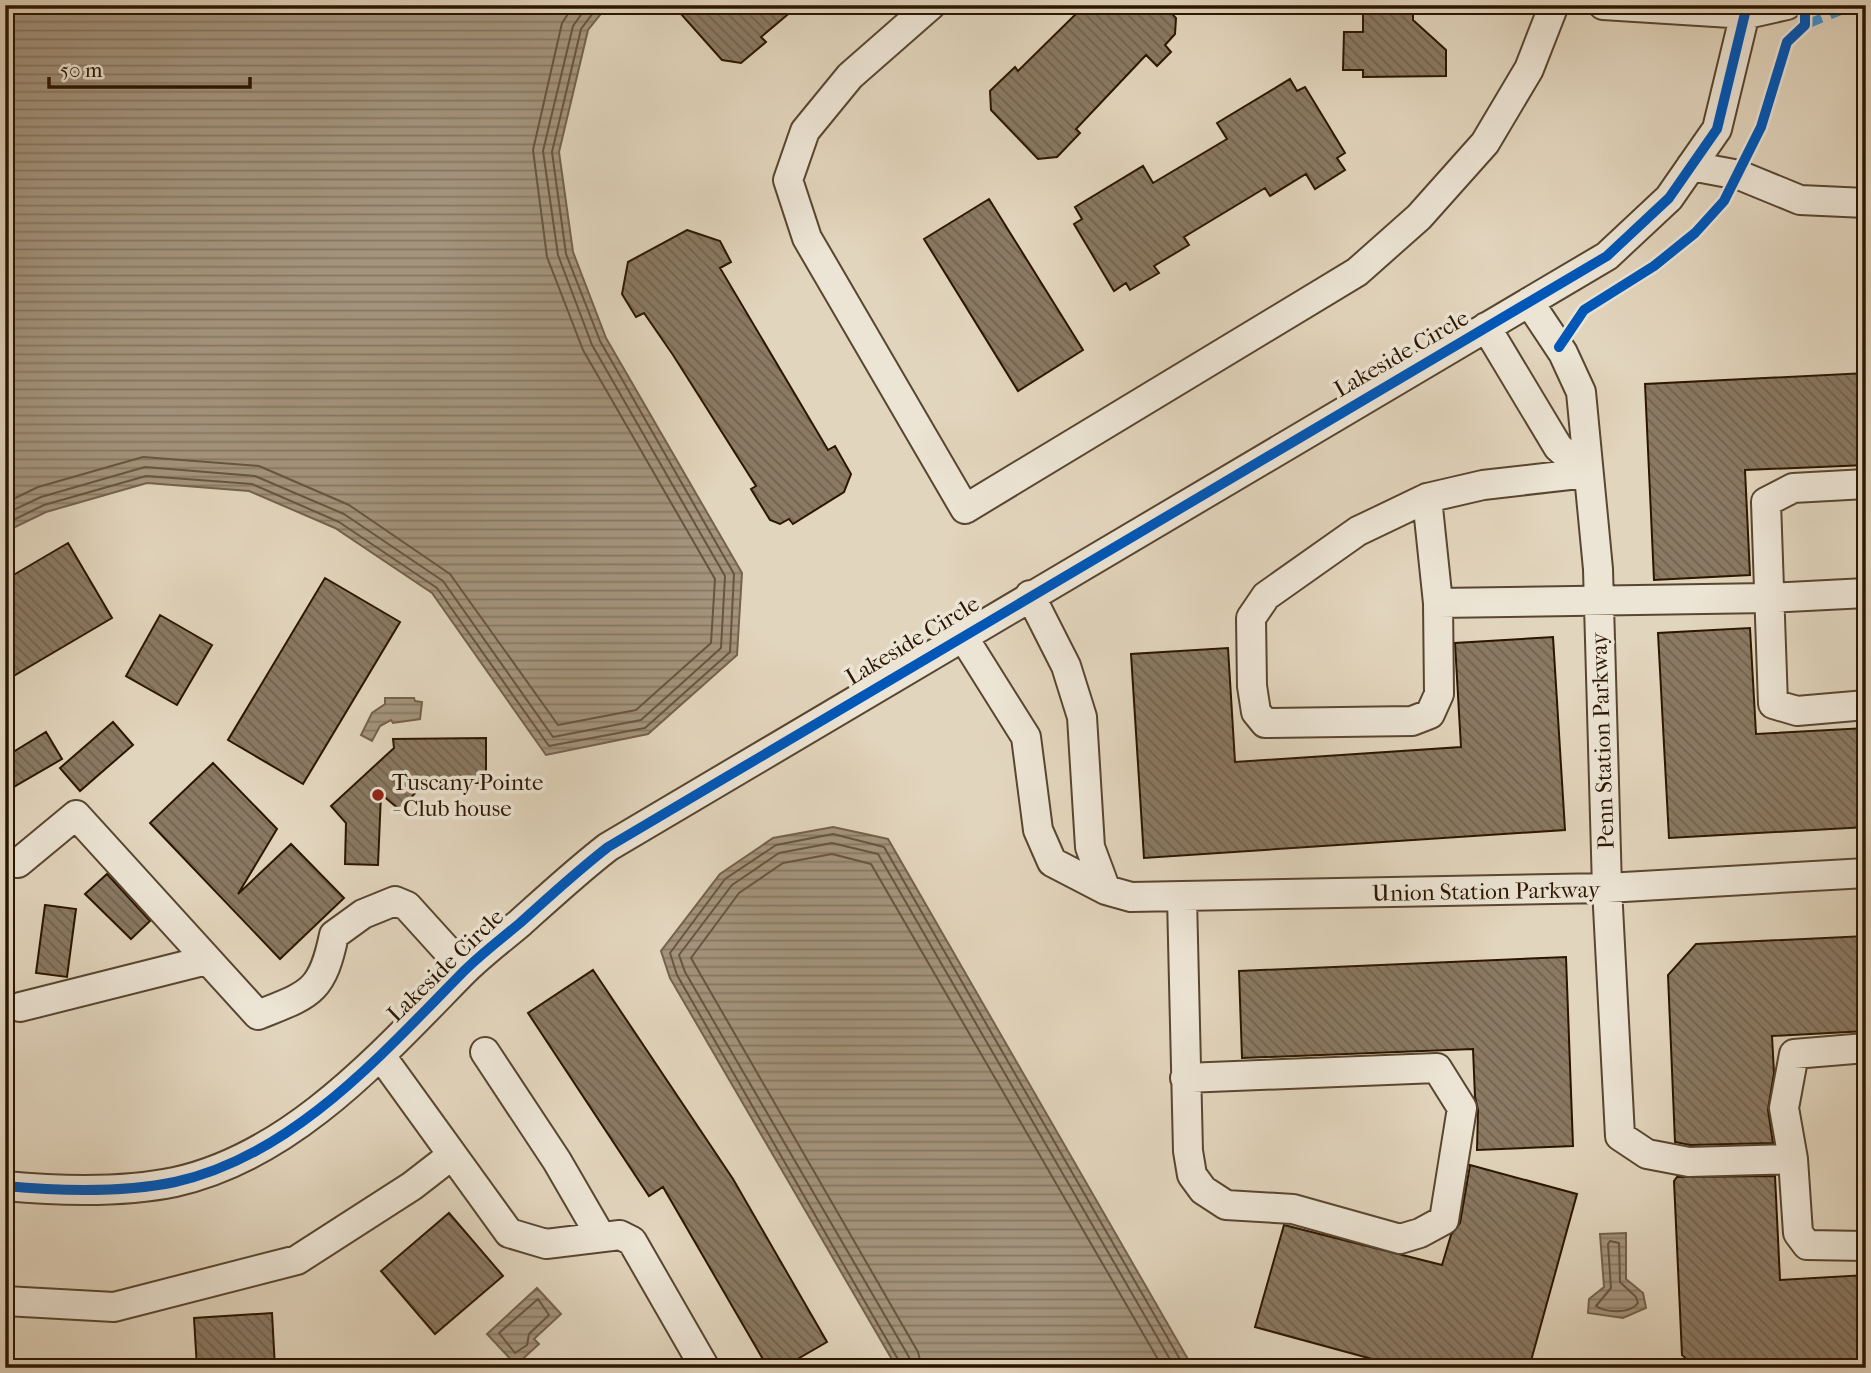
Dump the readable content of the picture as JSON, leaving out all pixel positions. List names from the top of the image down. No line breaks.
{"streets":{"street":["Lakeside Circle","Penn Station Parkway","Union Station Parkway"]},"crossings":[["Lakeside Circle","Penn Station Parkway"],["Lakeside Circle","Union Station Parkway"],["Penn Station Parkway","Union Station Parkway"]],"places":["Tuscany Pointe - Club house"],"scale_bar":"50 m"}
